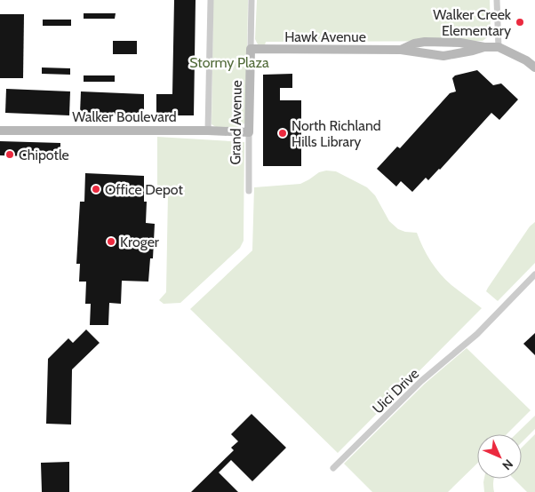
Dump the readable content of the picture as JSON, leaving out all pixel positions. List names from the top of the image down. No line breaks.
{"streets":{"street":["Hawk Avenue","Walker Boulevard","Grand Avenue","Uici Drive"]},"crossings":[["Hawk Avenue","Grand Avenue"],["Walker Boulevard","Grand Avenue"]],"parks":["Stormy Plaza"],"places":["Walker Creek Elementary","North Richland Hills Library","Chipotle","Office Depot","Kroger"],"north":"bottom right"}
